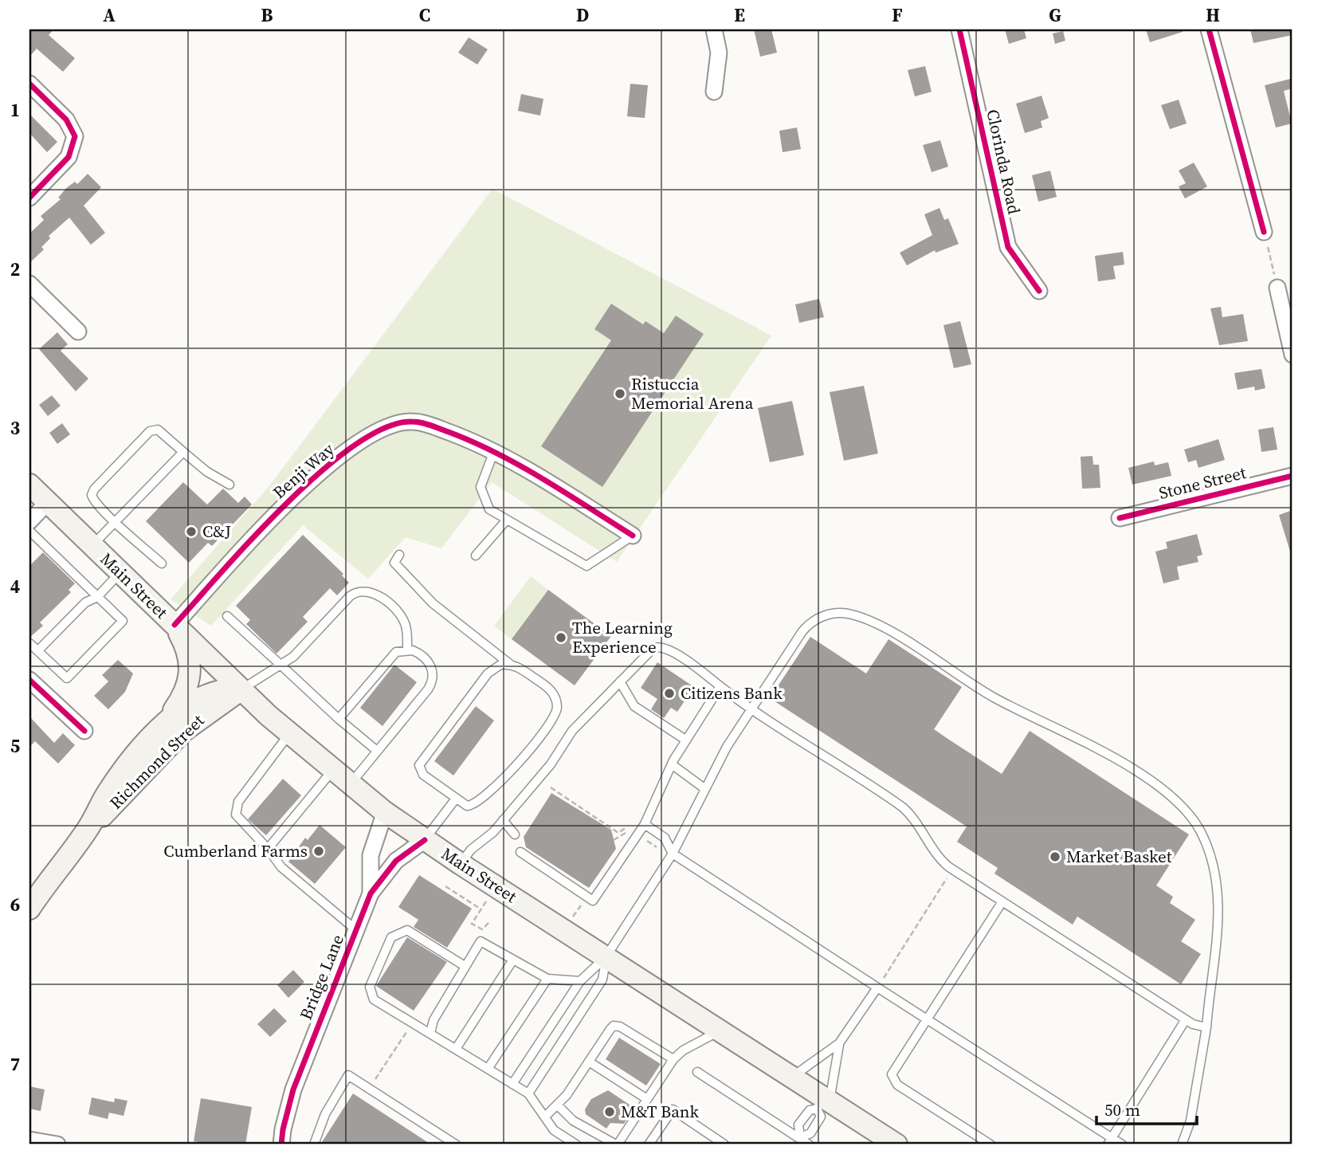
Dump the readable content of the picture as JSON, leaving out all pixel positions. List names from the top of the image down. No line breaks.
{"streets":{"main road":["Main Street","Richmond Street"],"street":["Clorinda Road","Benji Way","Stone Street","Bridge Lane"]},"crossings":[["Benji Way","Main Street"],["Main Street","Richmond Street"],["Main Street","Bridge Lane"]],"places":["Ristuccia Memorial Arena","C&J","The Learning Experience","Citizens Bank","Cumberland Farms","Market Basket","M&T Bank"],"scale_bar":"50 m","grid":{"columns":["A","B","C","D","E","F","G","H"],"rows":["1","2","3","4","5","6","7"]}}
